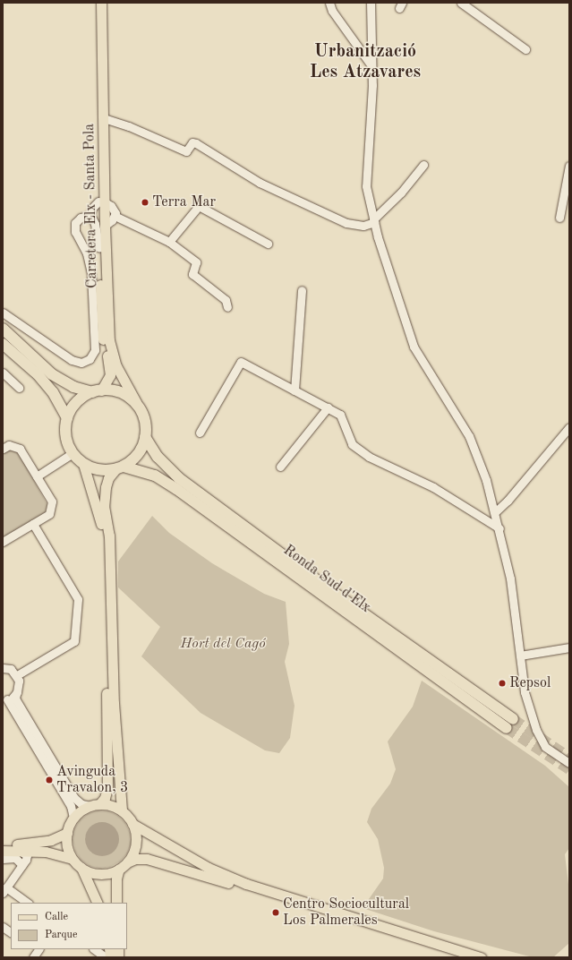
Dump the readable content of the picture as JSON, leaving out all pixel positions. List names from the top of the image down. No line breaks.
{"streets":{"highway":["Ronda Sud d'Elx"],"main road":["Carretera Elx - Santa Pola"]},"crossings":[["Carretera Elx - Santa Pola","Ronda Sud d'Elx"]],"districts":["Urbanització Les Atzavares"],"parks":["Hort del Cagó"],"places":["Terra Mar","Repsol","Avinguda Travalon, 3","Centro Sociocultural Los Palmerales"],"legend":["Calle","Parque"]}
